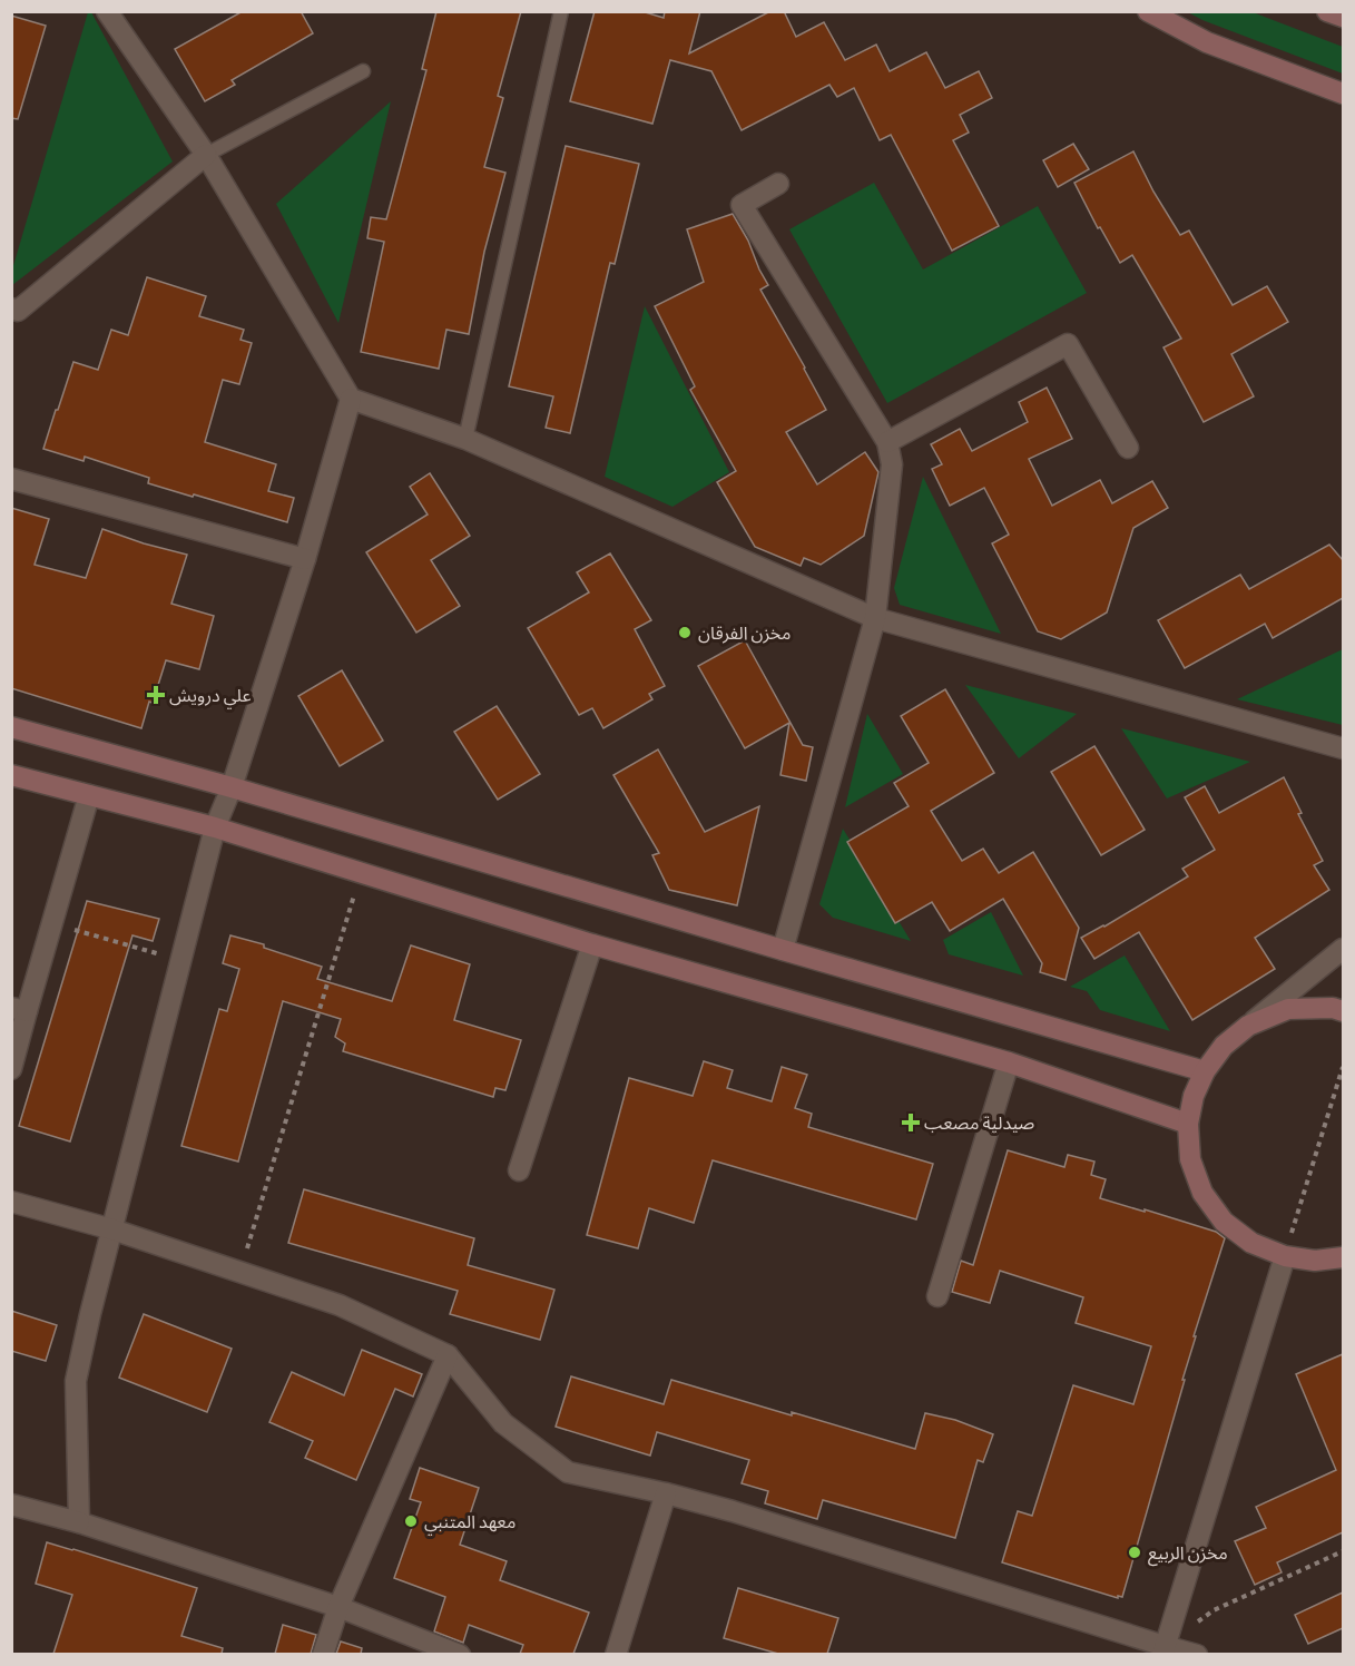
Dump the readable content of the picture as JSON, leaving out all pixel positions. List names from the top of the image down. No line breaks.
{"places":{"other":["مخزن الفرقان","معهد المتنبي","مخزن الربيع"],"health":["علي درويش","صيدلية مصعب"]}}
